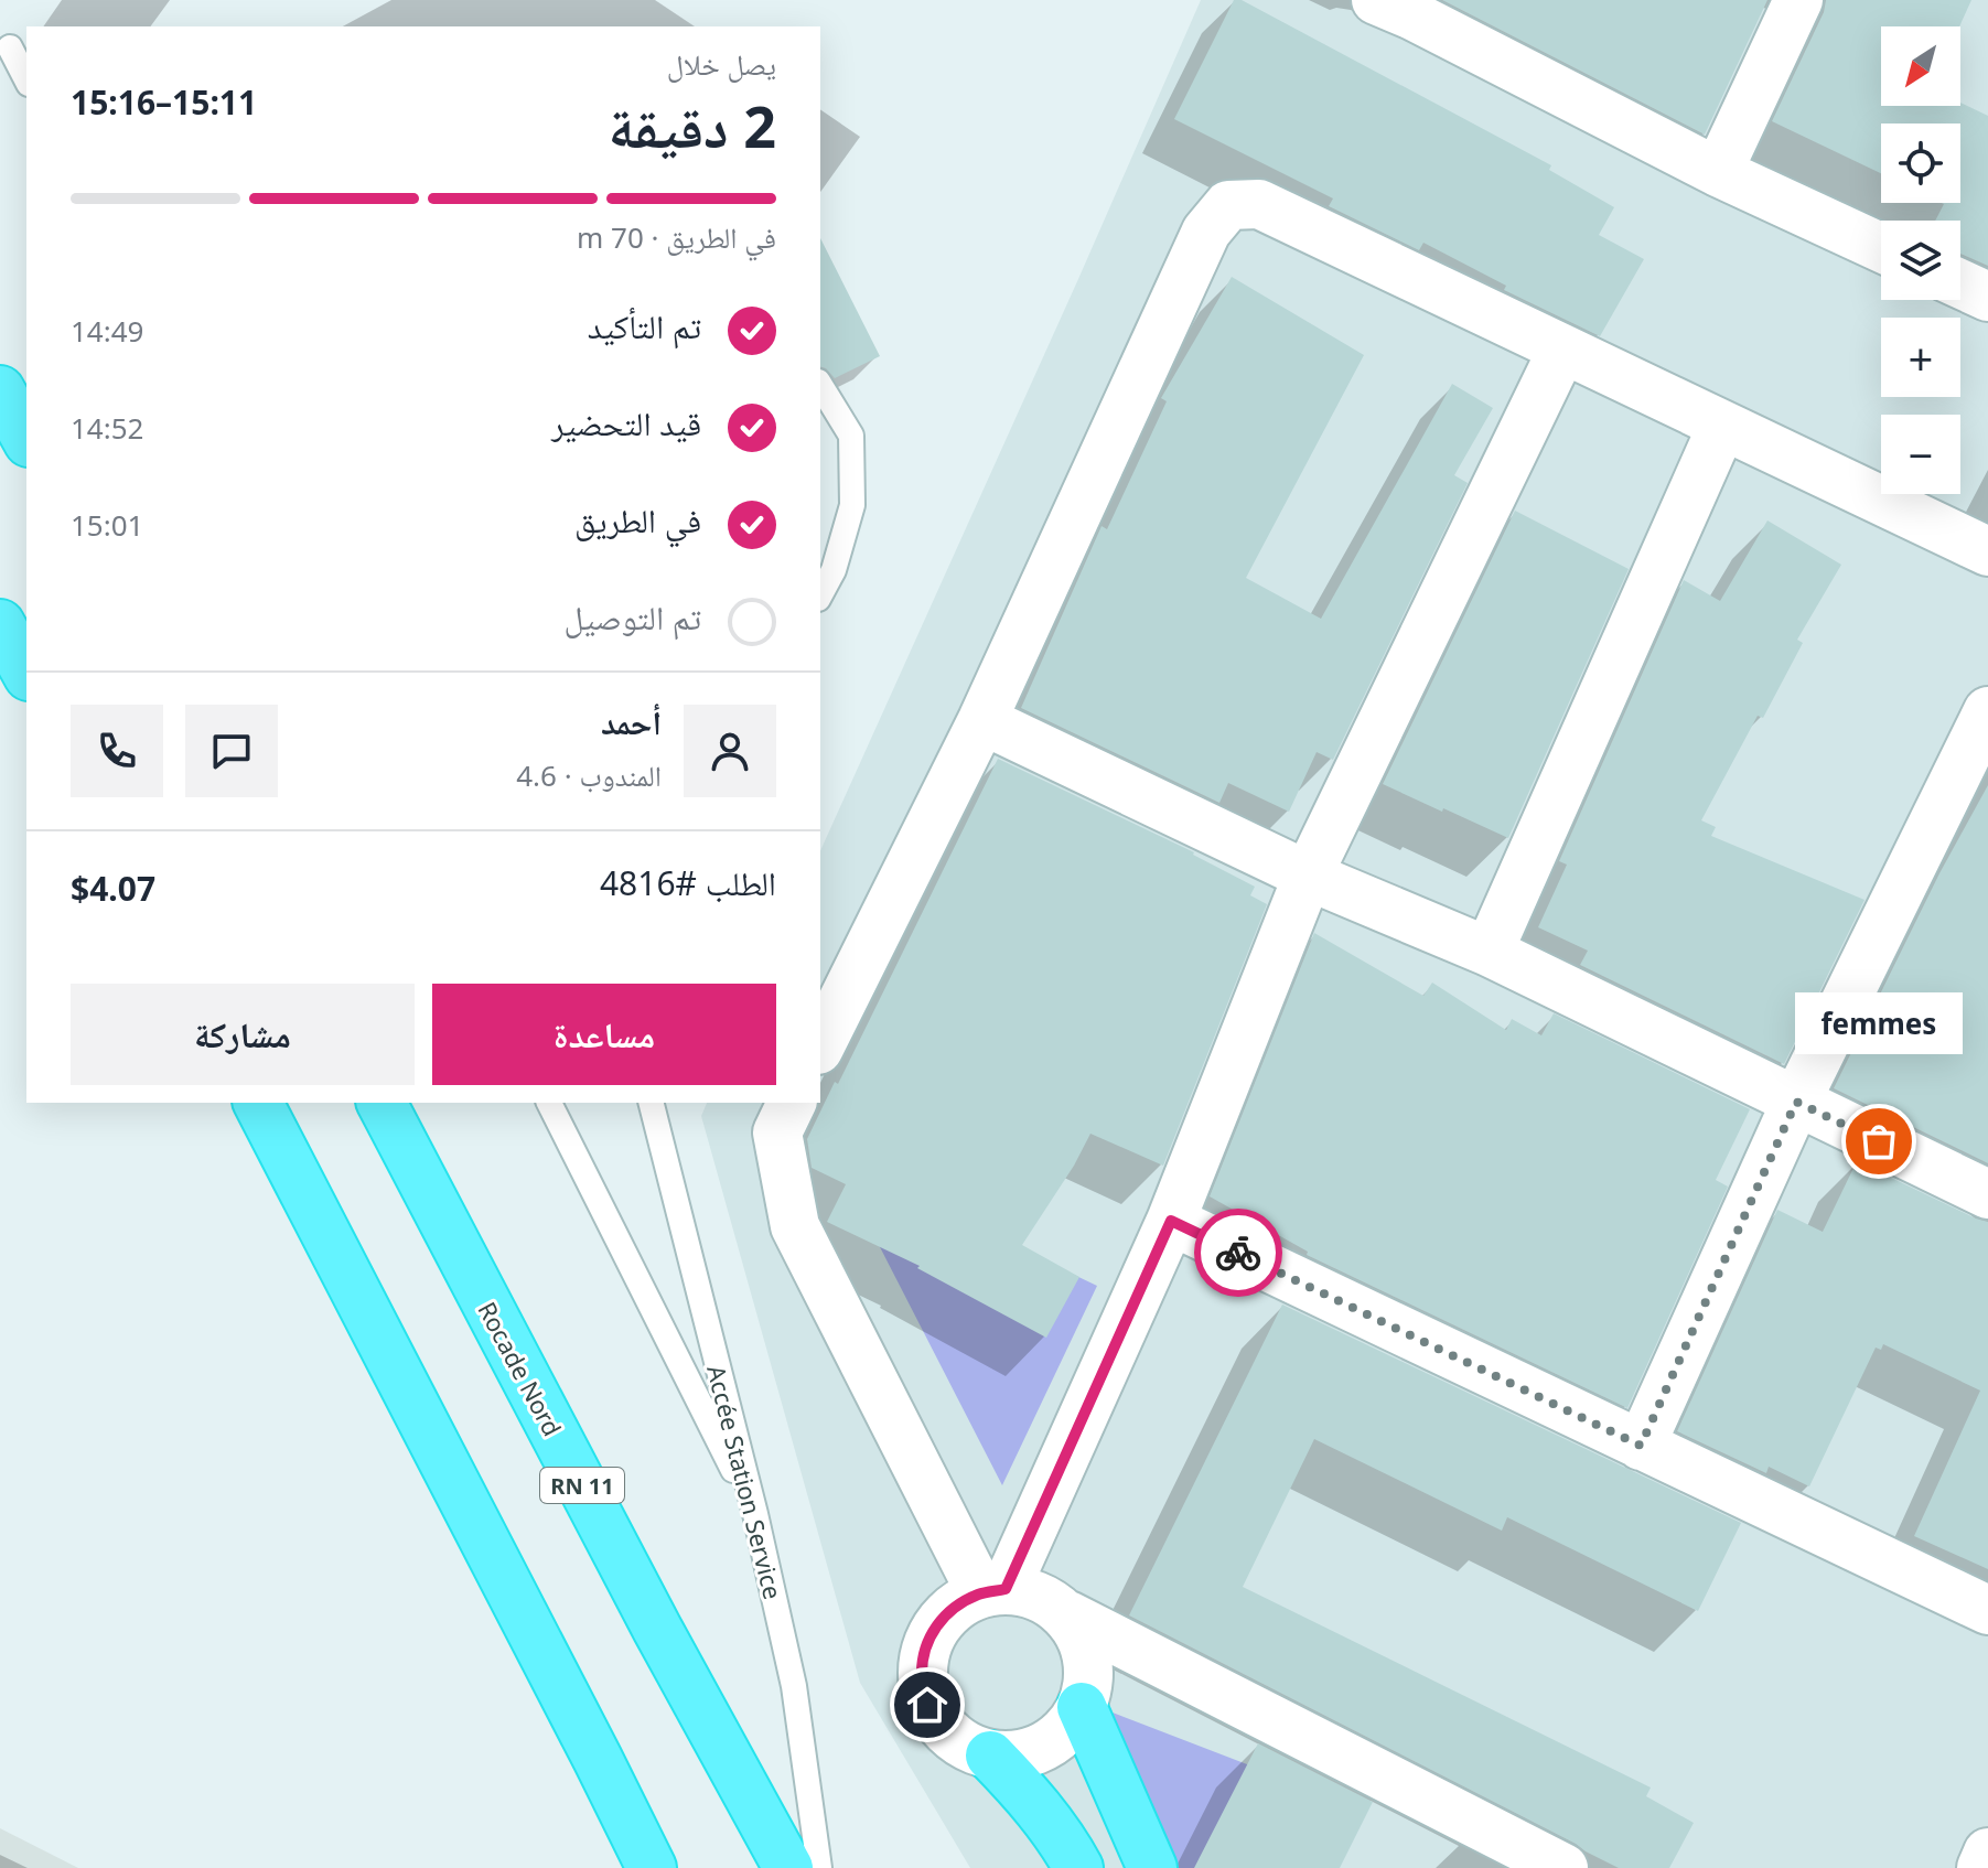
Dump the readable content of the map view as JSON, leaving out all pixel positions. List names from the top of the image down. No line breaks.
{"streets":{"highway":["Rocade Nord","RN 11"],"lane":["Accée Station Service"]},"places":["femmes"],"north":"bottom left","page":{"map_buttons":["+","−"],"heading":["2 دقيقة","يصل خلال","15:11–15:16"],"panel":["أحمد","المندوب · 4.6","الطلب #4816","$4.07"],"bar":"في الطريق · 70 m","list":[["تم التأكيد","14:49"],["قيد التحضير","14:52"],["في الطريق","15:01"],"تم التوصيل"],"buttons":["مساعدة","مشاركة"],"bubble":"femmes"}}
